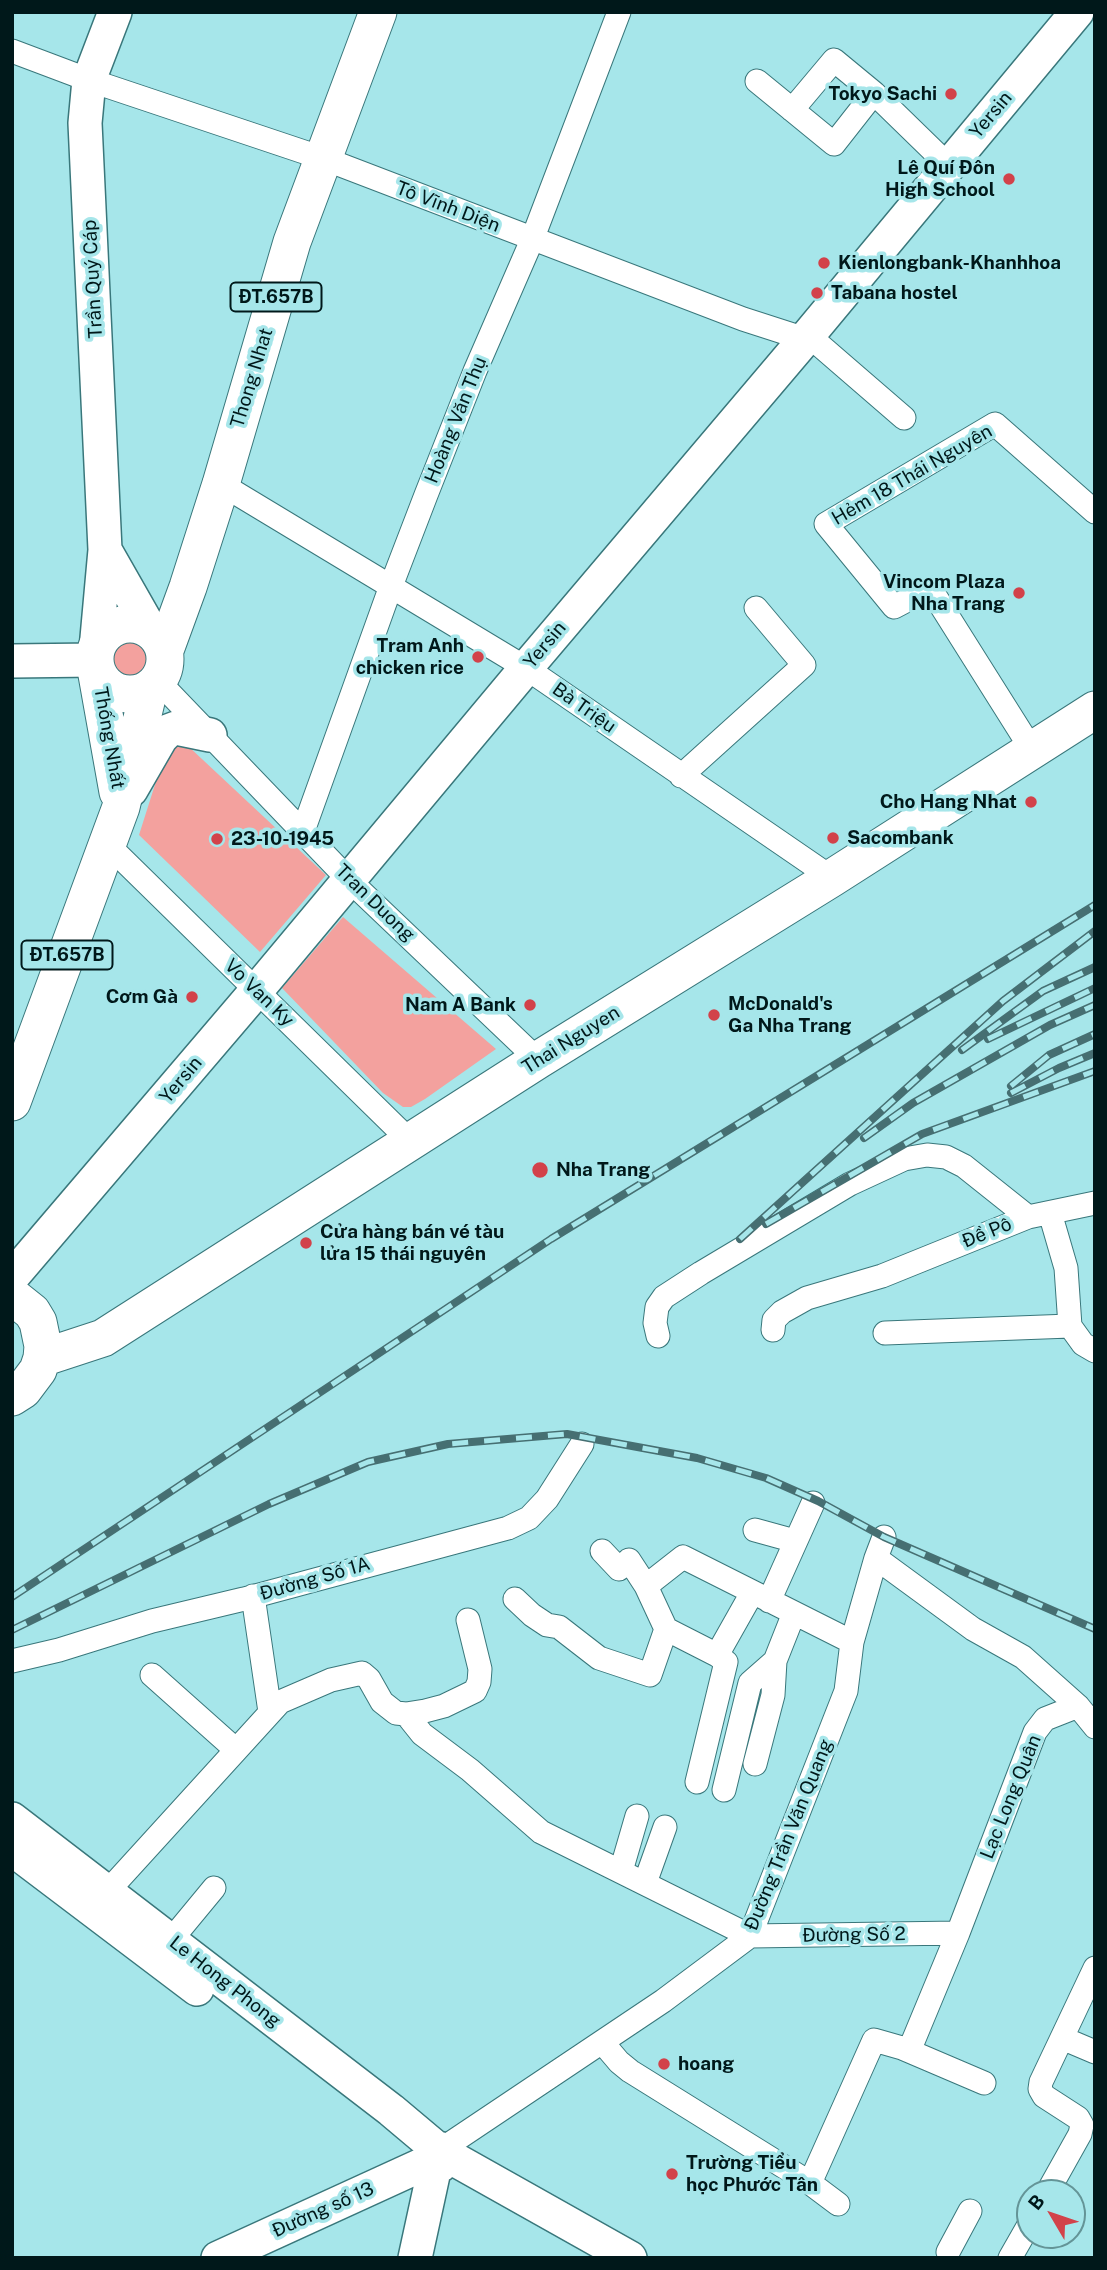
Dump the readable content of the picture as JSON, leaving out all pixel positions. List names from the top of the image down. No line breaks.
{"streets":{"main road":["ĐT.657B","Thong Nhat","Thống Nhất","Thai Nguyen"],"street":["Yersin","Tô Vĩnh Diện","Trần Quý Cáp","Hoàng Văn Thụ","Hẻm 18 Thái Nguyên","Bà Triệu","Tran Duong","Vo Van Ky","Đề Pô","Đường Số 1A","Lạc Long Quân","Đường Trần Văn Quang","Đường Số 2","Le Hong Phong","Đường số 13"]},"crossings":[["Yersin","Tô Vĩnh Diện"],["Yersin","Bà Triệu"],["Yersin","Tran Duong"],["Yersin","Vo Van Ky"],["Tô Vĩnh Diện","Trần Quý Cáp"],["Tô Vĩnh Diện","Thong Nhat"],["Tô Vĩnh Diện","Hoàng Văn Thụ"],["Trần Quý Cáp","Thong Nhat"],["Trần Quý Cáp","Thống Nhất"],["Trần Quý Cáp","Tran Duong"],["Thong Nhat","Bà Triệu"],["Thong Nhat","Thống Nhất"],["Thong Nhat","Tran Duong"],["Hoàng Văn Thụ","Bà Triệu"],["Hoàng Văn Thụ","Tran Duong"],["Hẻm 18 Thái Nguyên","Thai Nguyen"],["Bà Triệu","Thai Nguyen"],["Thống Nhất","Tran Duong"],["Thống Nhất","Vo Van Ky"],["Tran Duong","Thai Nguyen"],["Vo Van Ky","Thai Nguyen"],["Lạc Long Quân","Đường Số 2"],["Đường Trần Văn Quang","Đường Số 2"],["Đường Trần Văn Quang","Le Hong Phong"],["Đường Trần Văn Quang","Đường số 13"],["Le Hong Phong","Đường số 13"]],"places":["Tokyo Sachi","Lê Quí Đôn High School","Kienlongbank-Khanhhoa","Tabana hostel","Vincom Plaza Nha Trang","Tram Anh chicken rice","Cho Hang Nhat","Sacombank","23-10-1945","Cơm Gà","Nam A Bank","McDonald's Ga Nha Trang","Nha Trang","Cửa hàng bán vé tàu lửa 15 thái nguyên","hoang","Trường Tiểu học Phước Tân"],"north":"top left"}
